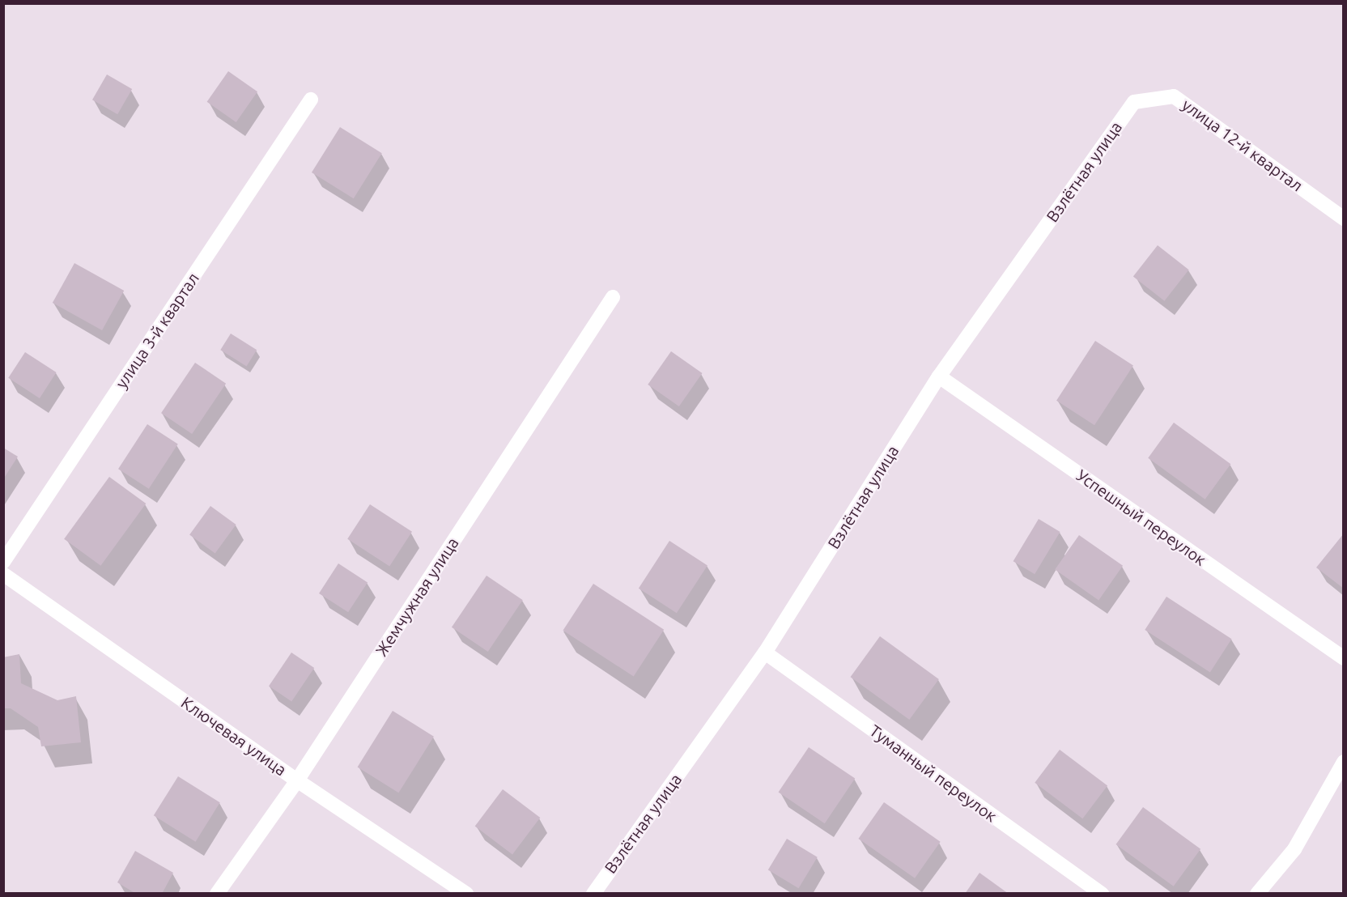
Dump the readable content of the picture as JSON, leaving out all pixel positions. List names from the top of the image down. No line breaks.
{"streets":{"street":["улица 12-й квартал","Взлётная улица","улица 3-й квартал","Успешный переулок","Жемчужная улица","Ключевая улица","Туманный переулок"]},"crossings":[["улица 12-й квартал","Взлётная улица"],["Взлётная улица","Успешный переулок"],["Взлётная улица","Туманный переулок"],["Жемчужная улица","Ключевая улица"]]}
